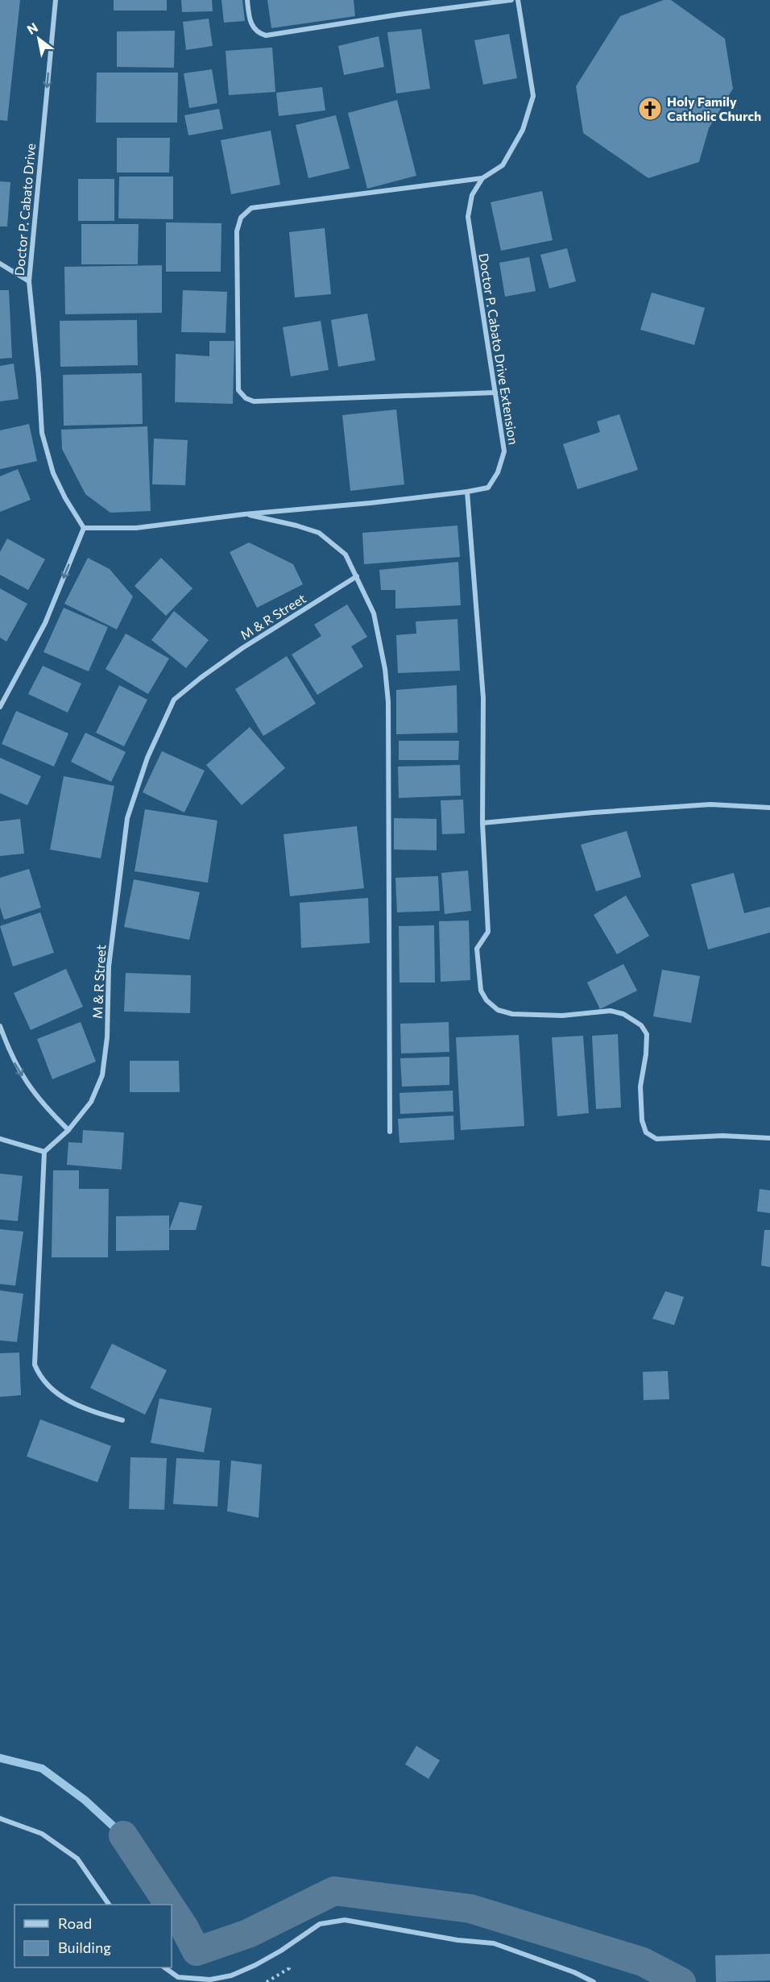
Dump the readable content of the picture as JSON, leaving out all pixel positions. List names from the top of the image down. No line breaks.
{"streets":{"street":["Doctor P. Cabato Drive","Doctor P. Cabato Drive Extension","M & R Street"]},"crossings":[["Doctor P. Cabato Drive","Doctor P. Cabato Drive Extension"]],"one_way":["Doctor P. Cabato Drive"],"places":{"church":["Holy Family Catholic Church"]},"legend":["Road","Building"],"north":"top left"}
